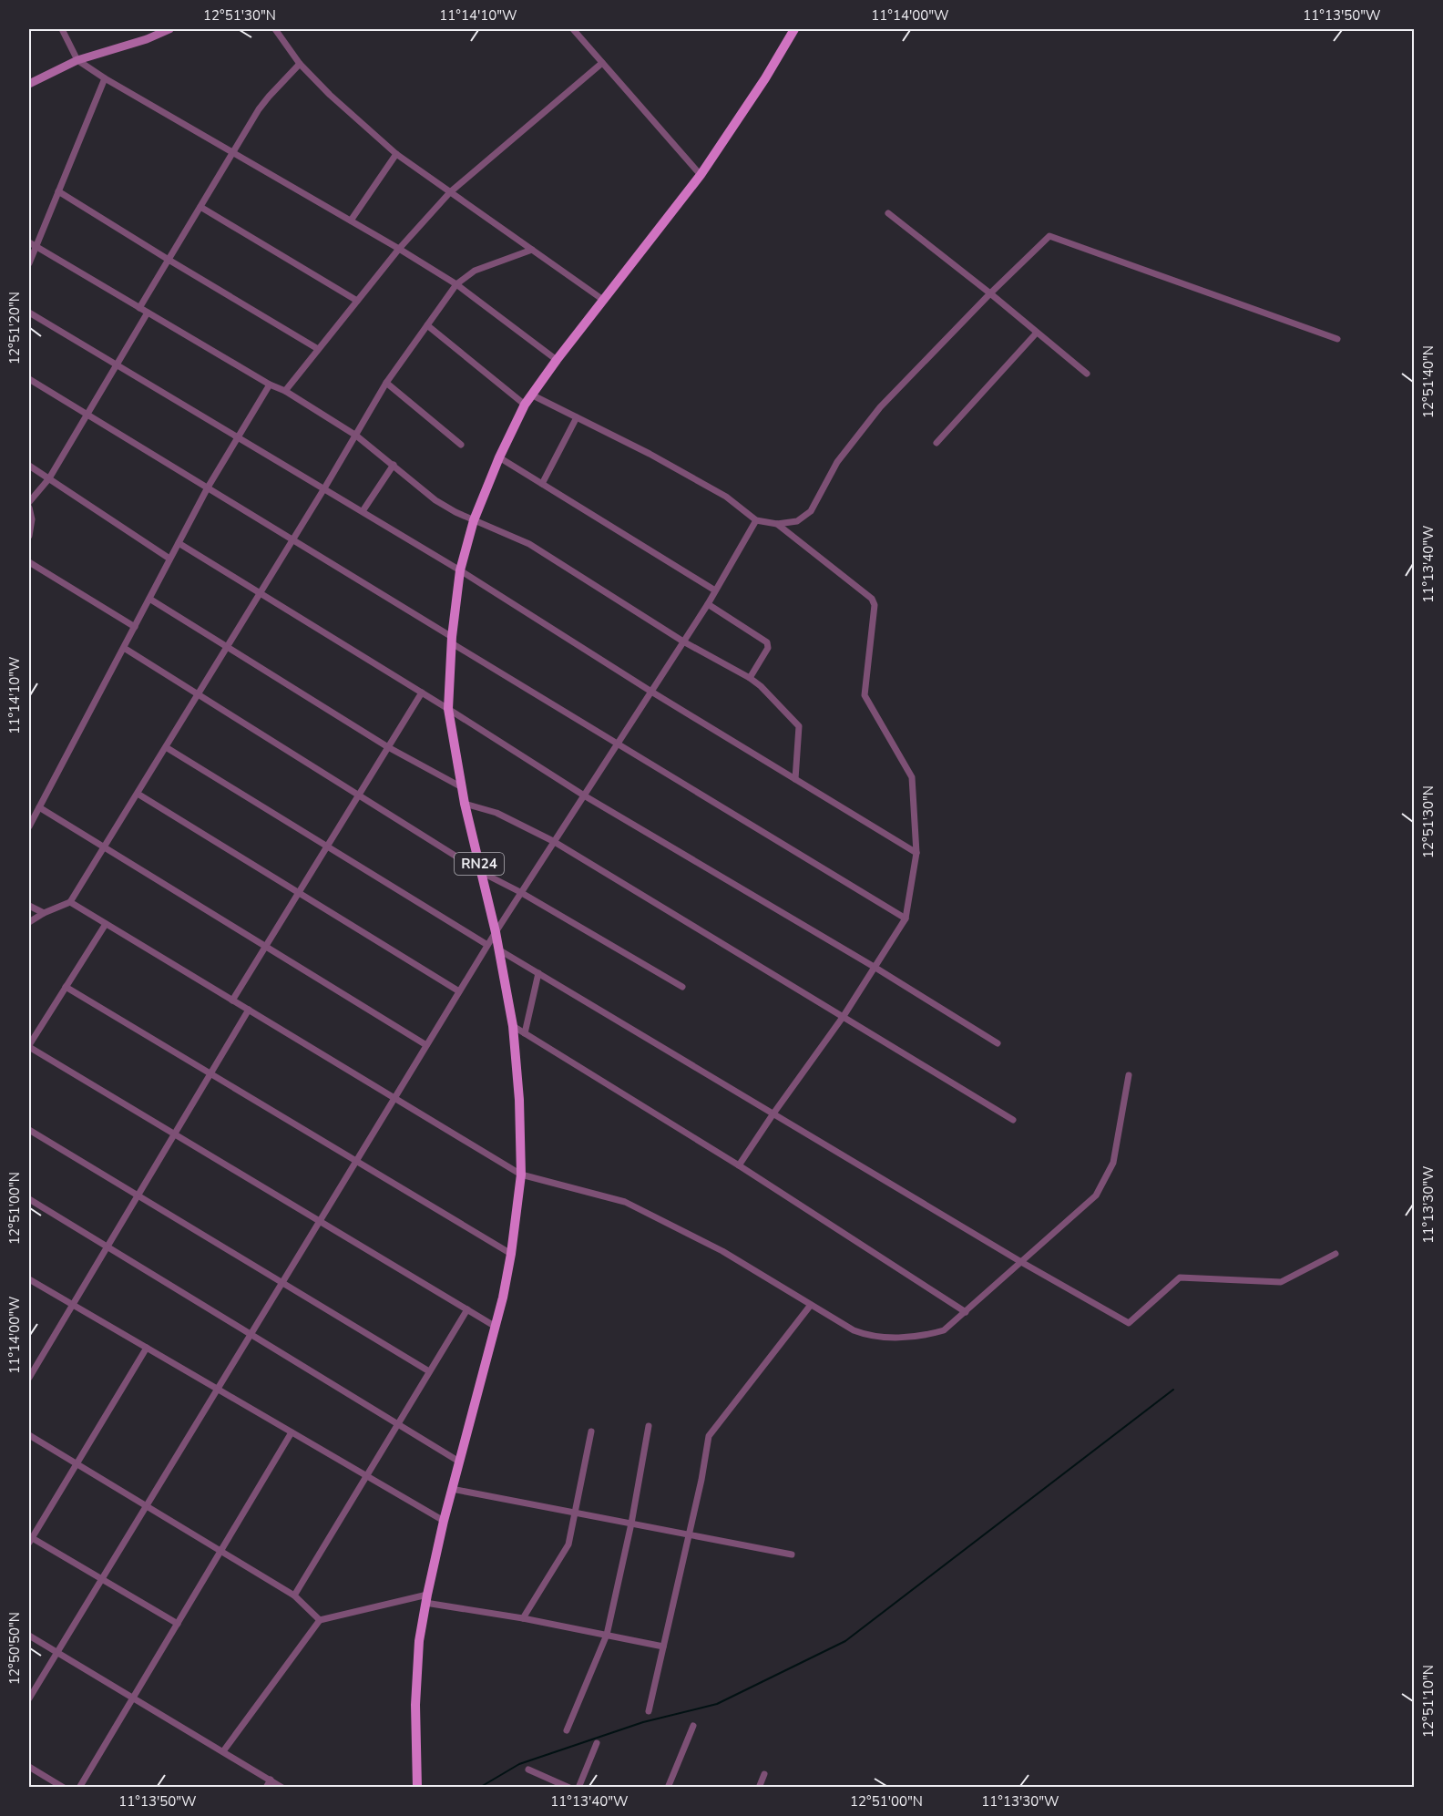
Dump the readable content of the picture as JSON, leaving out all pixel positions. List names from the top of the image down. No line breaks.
{"streets":{"main road":["RN24"]},"coordinates":["12°51'30\"N","11°14'10\"W","11°14'00\"W","11°13'50\"W","12°51'20\"N","12°51'40\"N","11°13'40\"W","11°13'30\"W","12°51'00\"N","12°50'50\"N","12°51'10\"N"]}
